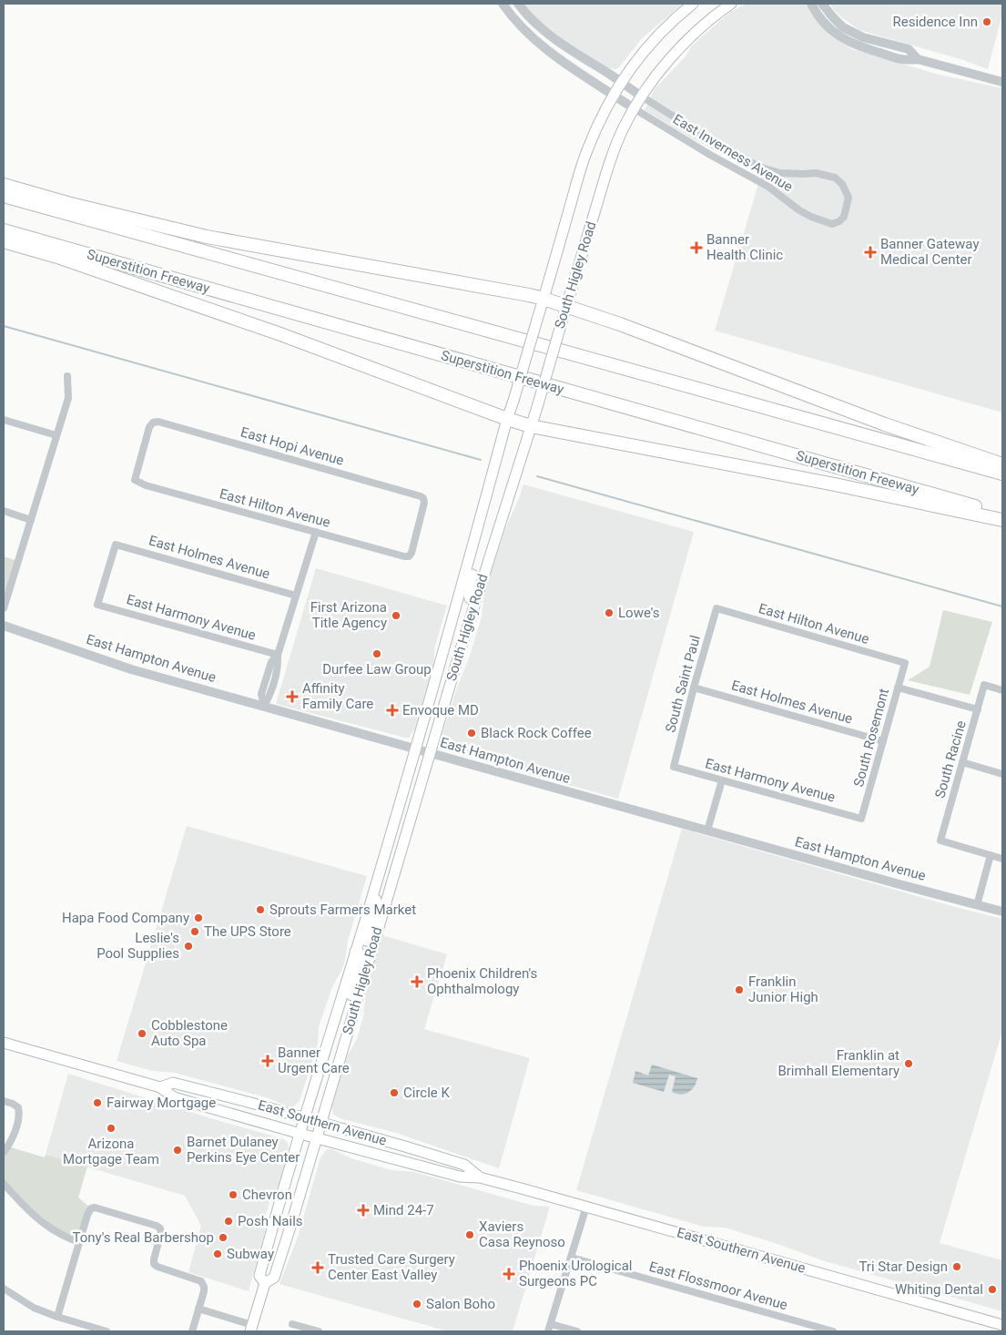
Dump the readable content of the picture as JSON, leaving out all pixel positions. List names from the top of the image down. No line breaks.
{"streets":{"highway":["Superstition Freeway"],"main road":["South Higley Road","East Southern Avenue"],"street":["East Inverness Avenue","East Hopi Avenue","East Hilton Avenue","East Holmes Avenue","East Harmony Avenue","East Hampton Avenue","South Saint Paul","South Rosemont","South Racine","East Flossmoor Avenue"]},"crossings":[["East Inverness Avenue","South Higley Road"],["South Higley Road","East Hampton Avenue"],["South Higley Road","East Southern Avenue"],["East Hopi Avenue","East Hilton Avenue"],["East Hilton Avenue","South Saint Paul"],["East Hilton Avenue","South Rosemont"],["East Holmes Avenue","East Harmony Avenue"],["East Holmes Avenue","South Saint Paul"],["East Holmes Avenue","South Rosemont"],["East Harmony Avenue","South Saint Paul"],["East Harmony Avenue","South Rosemont"]],"places":{"other":["Residence Inn","Lowe's","First Arizona Title Agency","Durfee Law Group","Black Rock Coffee","Sprouts Farmers Market","Hapa Food Company","The UPS Store","Leslie's Pool Supplies","Franklin Junior High","Cobblestone Auto Spa","Franklin at Brimhall Elementary","Circle K","Fairway Mortgage","Arizona Mortgage Team","Barnet Dulaney Perkins Eye Center","Chevron","Posh Nails","Xaviers Casa Reynoso","Tony's Real Barbershop","Subway","Tri Star Design","Whiting Dental","Salon Boho"],"health":["Banner Health Clinic","Banner Gateway Medical Center","Affinity Family Care","Envoque MD","Phoenix Children's Ophthalmology","Banner Urgent Care","Mind 24-7","Trusted Care Surgery Center East Valley","Phoenix Urological Surgeons PC"]}}
